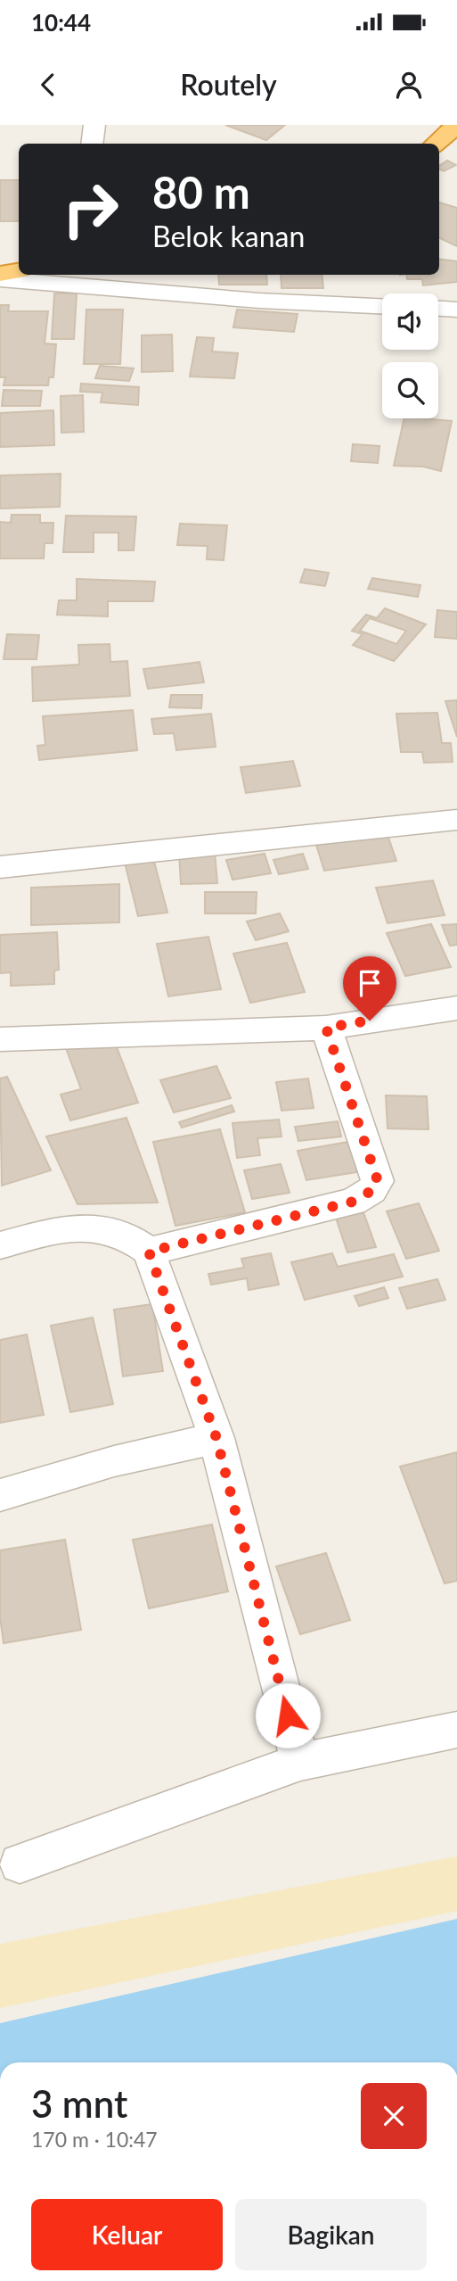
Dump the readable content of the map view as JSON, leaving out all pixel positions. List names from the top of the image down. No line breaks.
{"page":{"status":"10:44","header":"Routely","turn":["80 m","Belok kanan"],"heading":["3 mnt","170 m · 10:47"],"buttons":["Keluar","Bagikan"]}}
